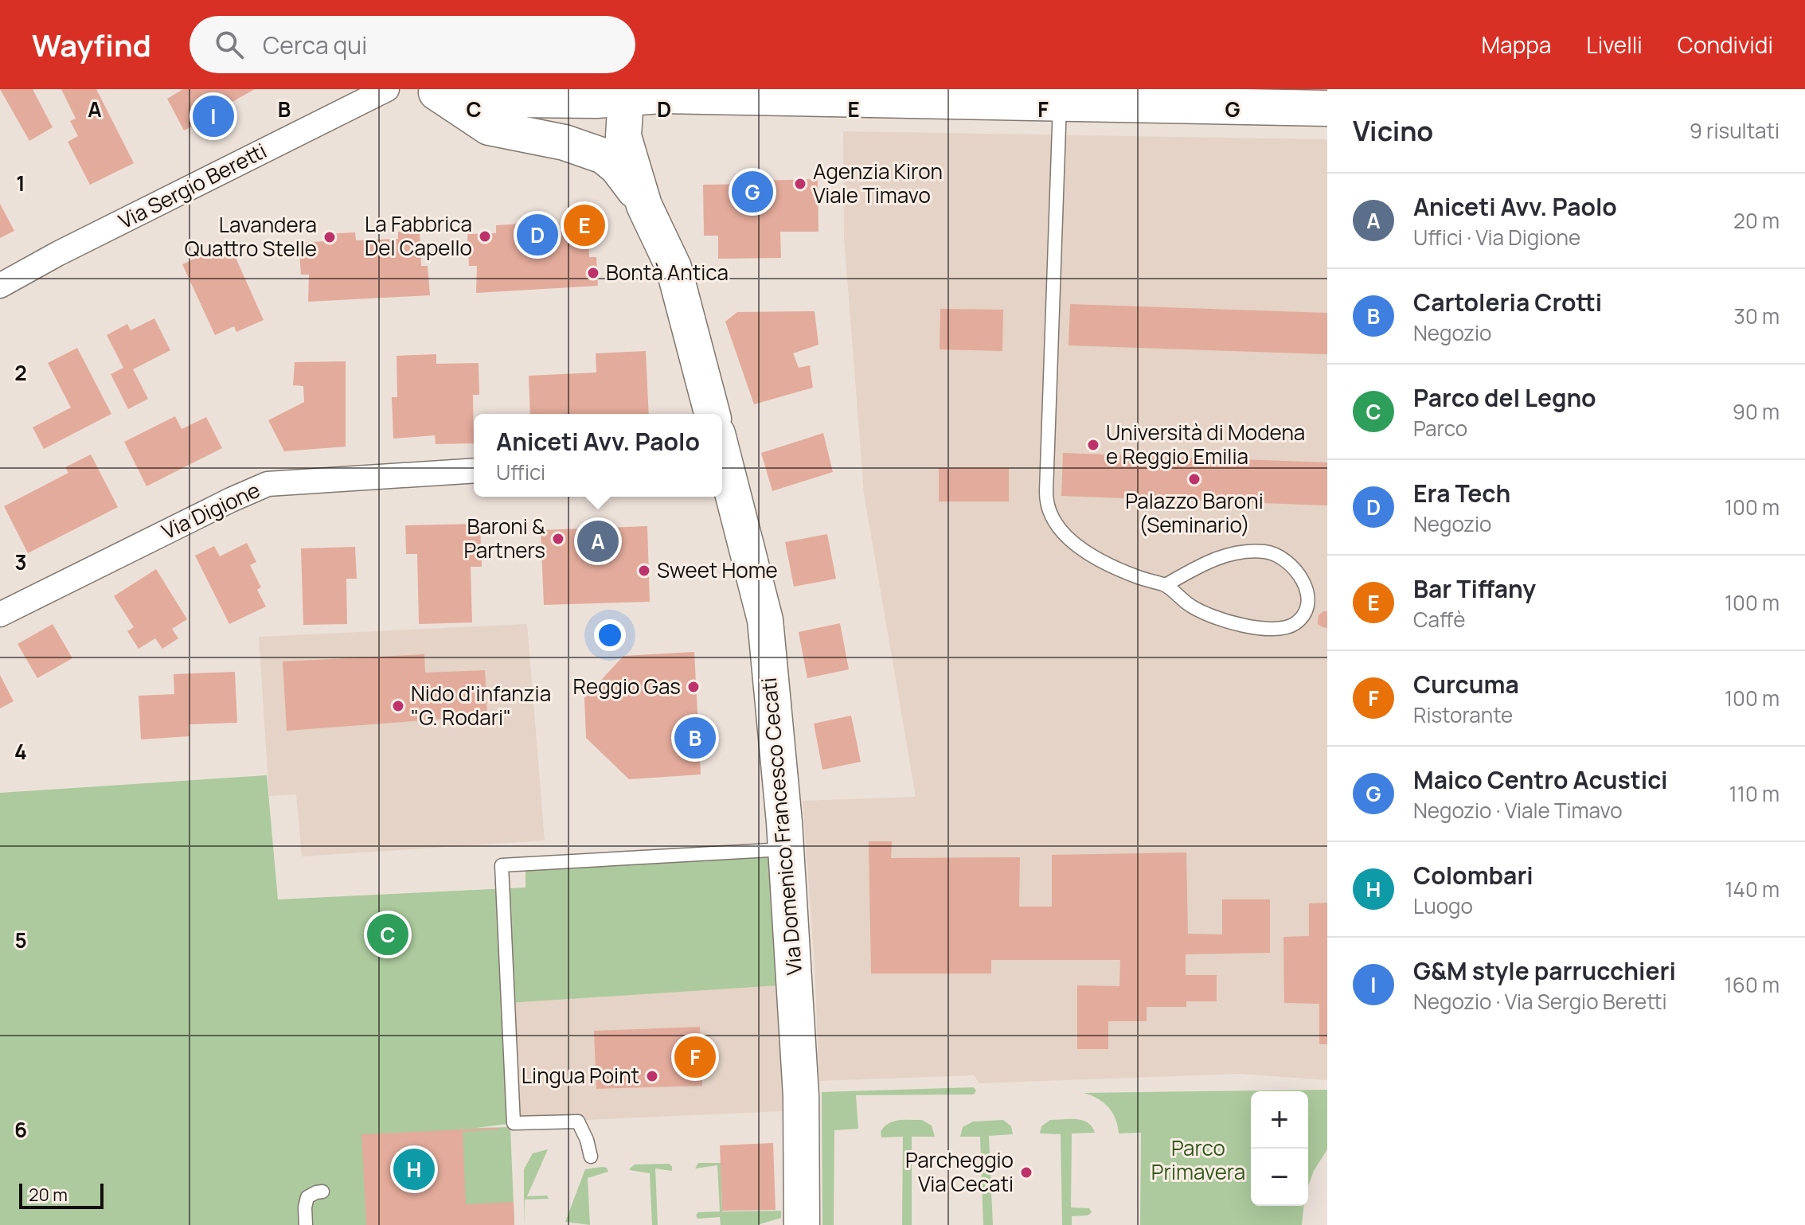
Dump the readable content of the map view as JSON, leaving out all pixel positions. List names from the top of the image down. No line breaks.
{"streets":{"street":["Via Sergio Beretti","Via Digione","Via Domenico Francesco Cecati"]},"parks":["Parco Primavera"],"places":["Agenzia Kiron Viale Timavo","La Fabbrica Del Capello","Lavandera Quattro Stelle","Bontà Antica","Università di Modena e Reggio Emilia","Palazzo Baroni (Seminario)","Baroni & Partners","Sweet Home","Reggio Gas","Nido d'infanzia \"G. Rodari\"","Lingua Point","Parcheggio Via Cecati"],"scale_bar":"20 m","page":{"header":"Wayfind","search":"Cerca qui","nav":["Mappa","Livelli","Condividi"],"heading":["Vicino","9 risultati"],"pins":["I","G","E","D","A","B","C","F","H"],"list":[{"mark":"A","name":"Aniceti Avv. Paolo","note":"Uffici · Via Digione","value":"20 m"},{"mark":"B","name":"Cartoleria Crotti","note":"Negozio","value":"30 m"},{"mark":"C","name":"Parco del Legno","note":"Parco","value":"90 m"},{"mark":"D","name":"Era Tech","note":"Negozio","value":"100 m"},{"mark":"E","name":"Bar Tiffany","note":"Caffè","value":"100 m"},{"mark":"F","name":"Curcuma","note":"Ristorante","value":"100 m"},{"mark":"G","name":"Maico Centro Acustici","note":"Negozio · Viale Timavo","value":"110 m"},{"mark":"H","name":"Colombari","note":"Luogo","value":"140 m"},{"mark":"I","name":"G&M style parrucchieri","note":"Negozio · Via Sergio Beretti","value":"160 m"}],"popup":["Aniceti Avv. Paolo","Uffici"],"map_buttons":["+","−"],"scale":"20 m"},"grid":{"columns":["A","B","C","D","E","F","G"],"rows":["1","2","3","4","5","6"]}}
